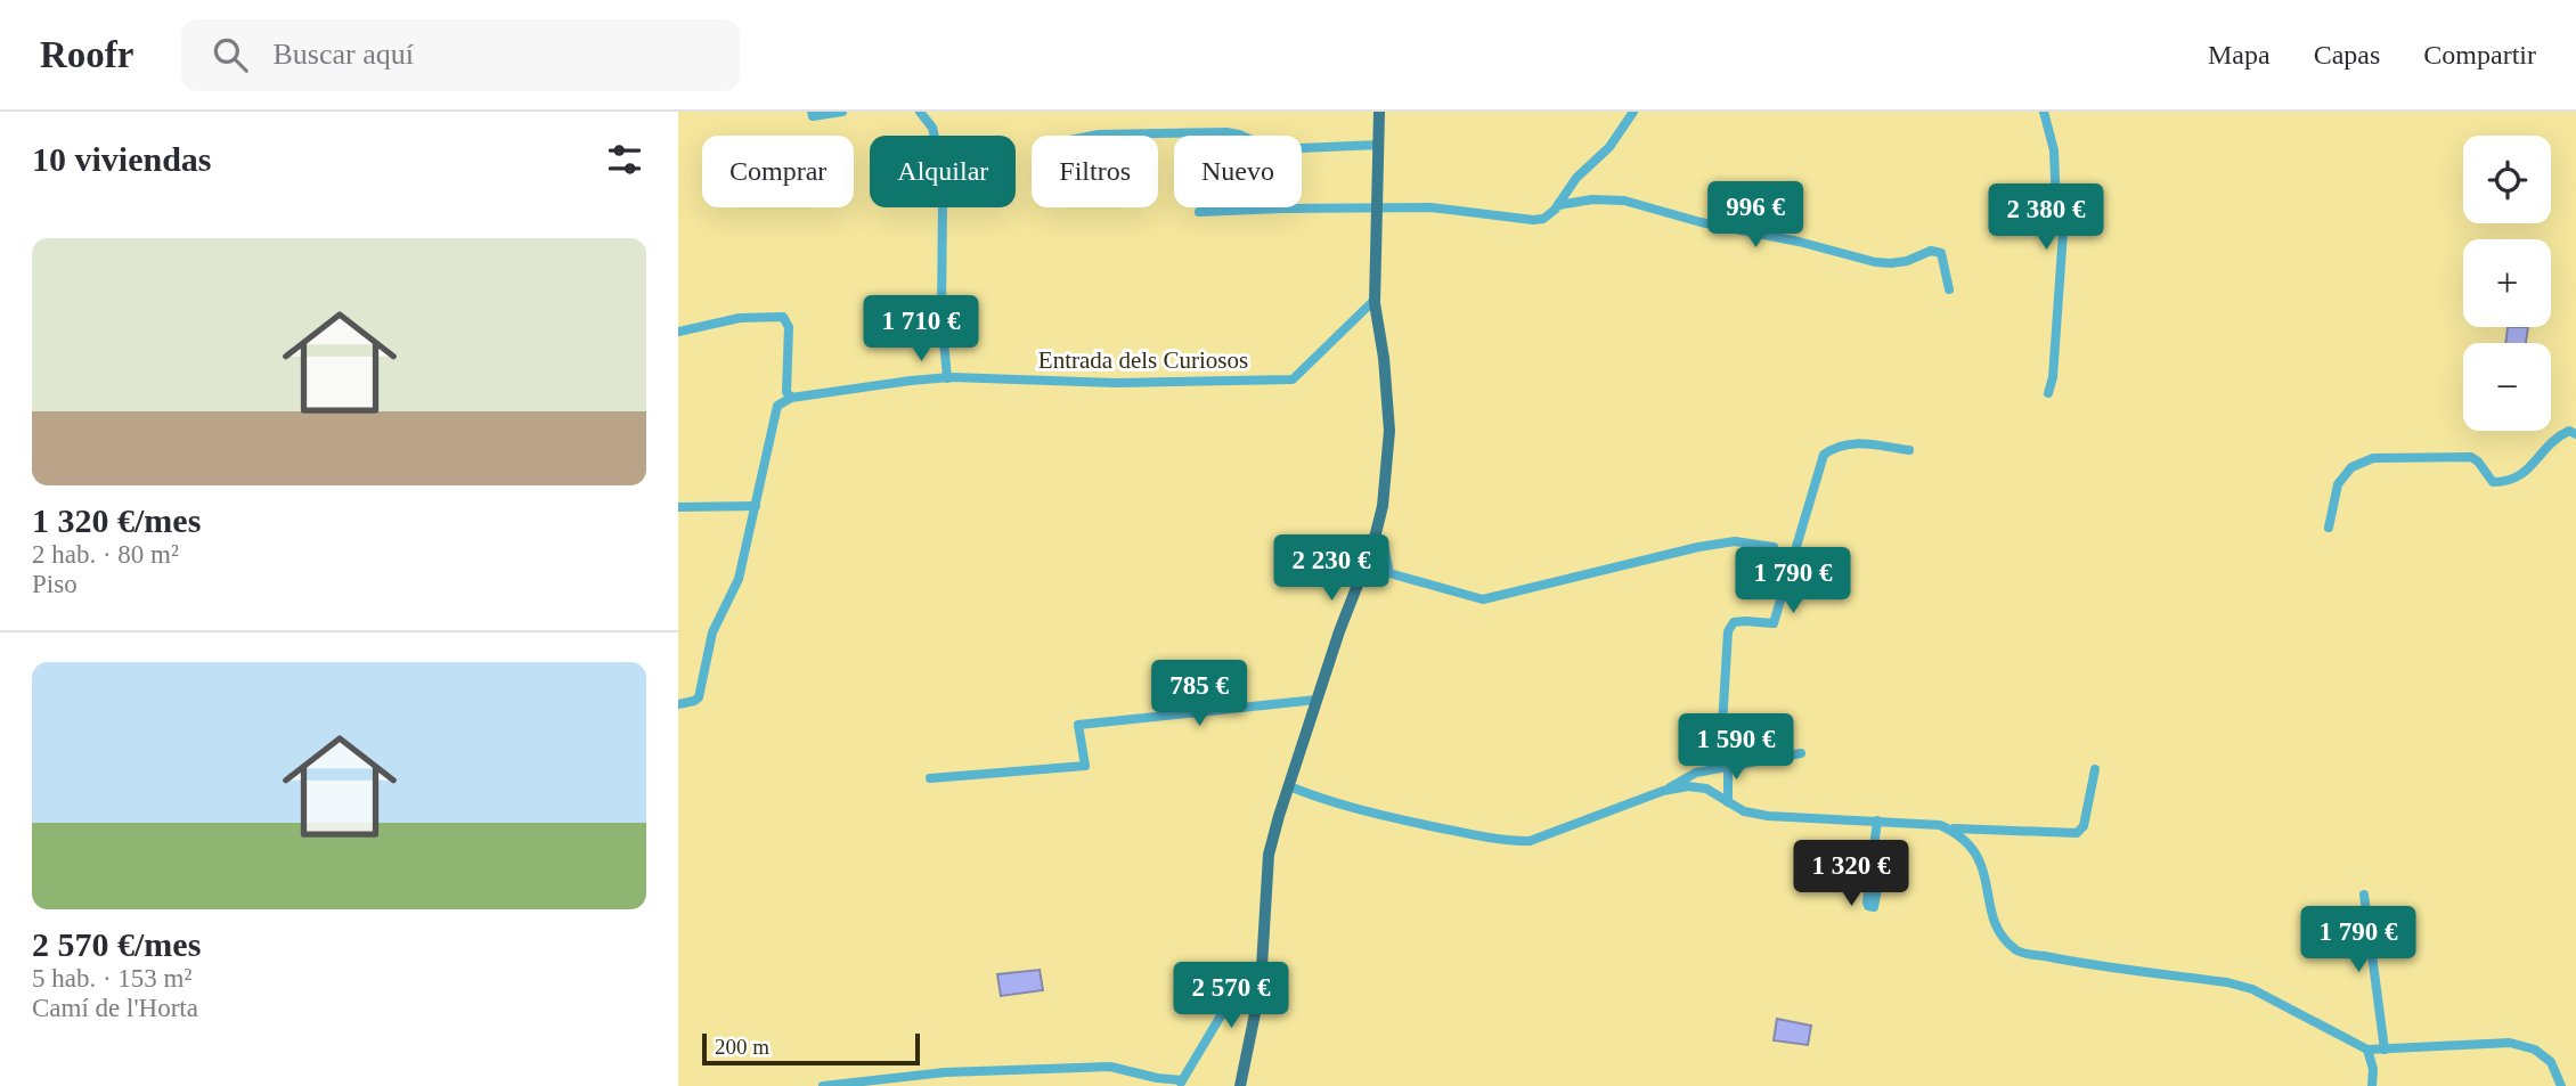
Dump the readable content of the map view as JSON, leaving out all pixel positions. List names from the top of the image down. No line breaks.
{"streets":{"street":["Entrada dels Curiosos"]},"scale_bar":"200 m","page":{"header":"Roofr","search":"Buscar aquí","nav":["Mapa","Capas","Compartir"],"heading":"10 viviendas","map_buttons":["+","−"],"chip":["Comprar","Alquilar","Filtros","Nuevo"],"price":["996 €","2 380 €","1 710 €","2 230 €","1 790 €","785 €","1 590 €","1 320 €","1 790 €","2 570 €"],"list":[{"name":"1 320 €/mes","note":"2 hab. · 80 m² · Piso"},{"name":"2 570 €/mes","note":"5 hab. · 153 m² · Camí de l'Horta"}],"scale":"200 m"}}
